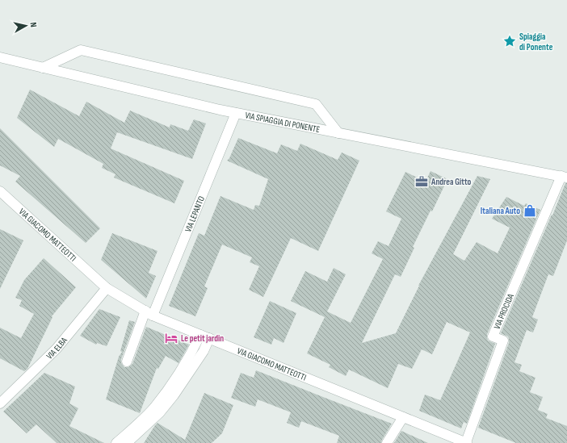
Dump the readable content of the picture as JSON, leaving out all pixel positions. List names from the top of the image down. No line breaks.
{"streets":{"street":["VIA SPIAGGIA DI PONENTE","VIA LEPANTO","VIA GIACOMO MATTEOTTI","VIA PROCIDA","VIA ELBA"]},"crossings":[["VIA SPIAGGIA DI PONENTE","VIA LEPANTO"],["VIA SPIAGGIA DI PONENTE","VIA PROCIDA"],["VIA LEPANTO","VIA GIACOMO MATTEOTTI"],["VIA GIACOMO MATTEOTTI","VIA PROCIDA"],["VIA GIACOMO MATTEOTTI","VIA ELBA"]],"places":{"place":["Spiaggia di Ponente"],"office":["Andrea Gitto"],"shop":["Italiana Auto"],"hotel":["Le petit jardin"]},"north":"right"}
